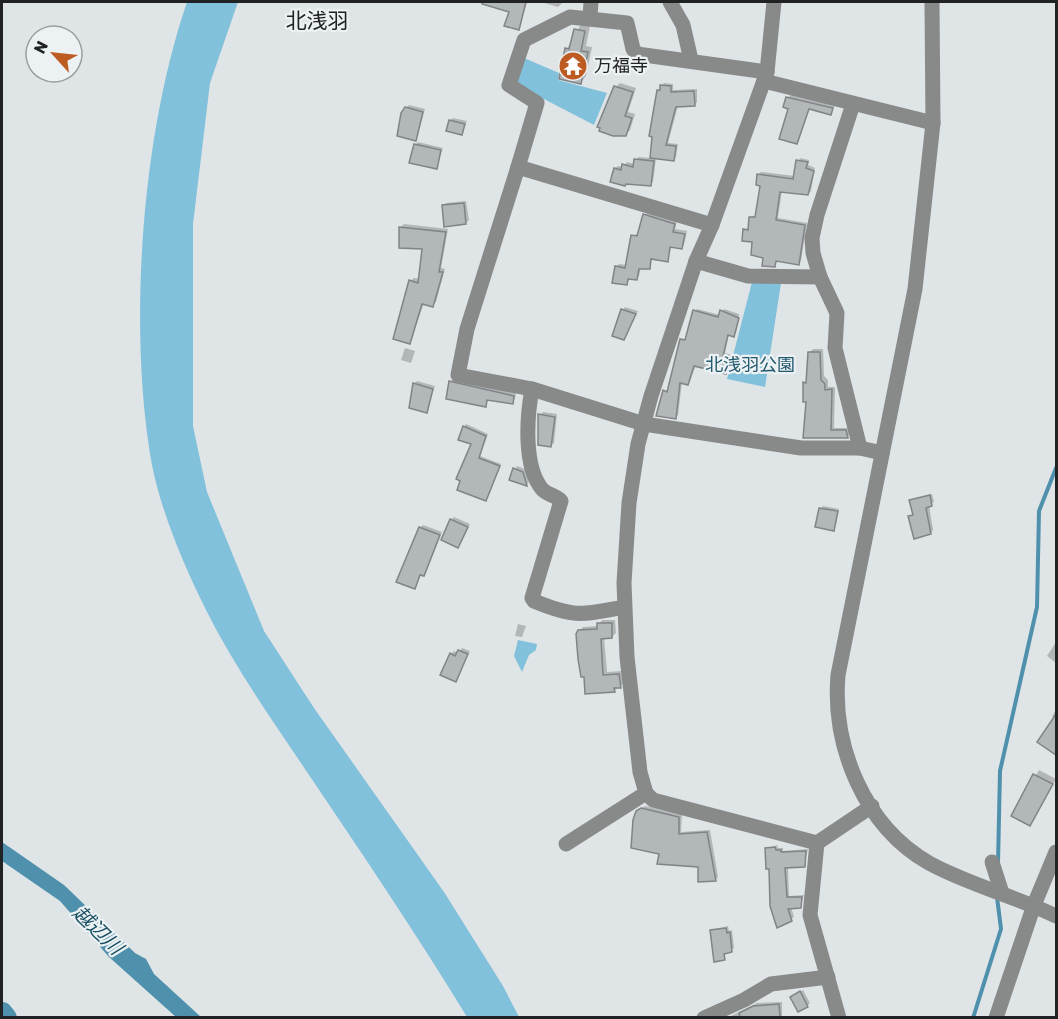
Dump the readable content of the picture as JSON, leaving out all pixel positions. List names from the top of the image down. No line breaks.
{"districts":["北浅羽"],"water":["越辺川"],"parks":["北浅羽公園"],"places":{"temple":["万福寺"]},"north":"top left"}
